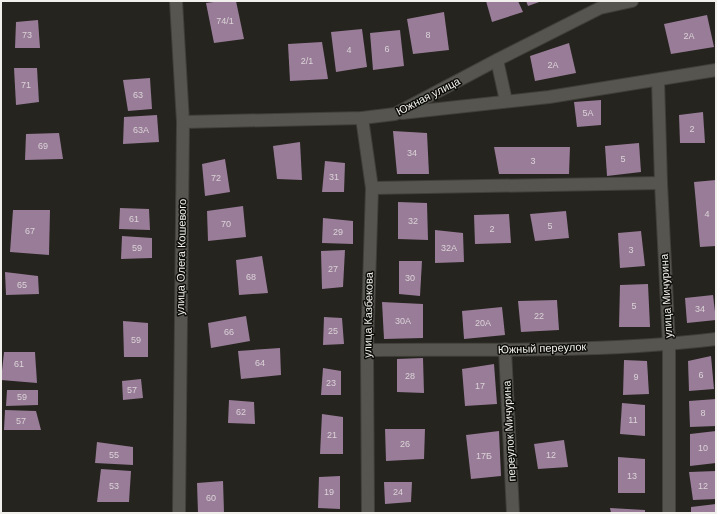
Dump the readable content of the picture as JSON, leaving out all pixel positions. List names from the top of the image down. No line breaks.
{"streets":{"street":["Южная улица","улица Олега Кошевого","улица Мичурина","улица Казбекова","Южный переулок","переулок Мичурина"]},"crossings":[["Южная улица","улица Олега Кошевого"],["Южная улица","улица Казбекова"],["улица Мичурина","Южный переулок"],["улица Казбекова","Южный переулок"],["Южный переулок","переулок Мичурина"]],"house_numbers":["74/1","73","8","2А","6","4","2/1","2А","71","63","5А","2","63А","69","34","5","3","31","72","4","61","32","70","5","2","67","29","59","32А","3","27","68","30","65","5","34","22","30А","20А","25","66","59","64","61","6","28","9","23","17","57","59","62","8","11","57","21","26","10","55","12","17Б","13","53","12","19","24","60"]}
